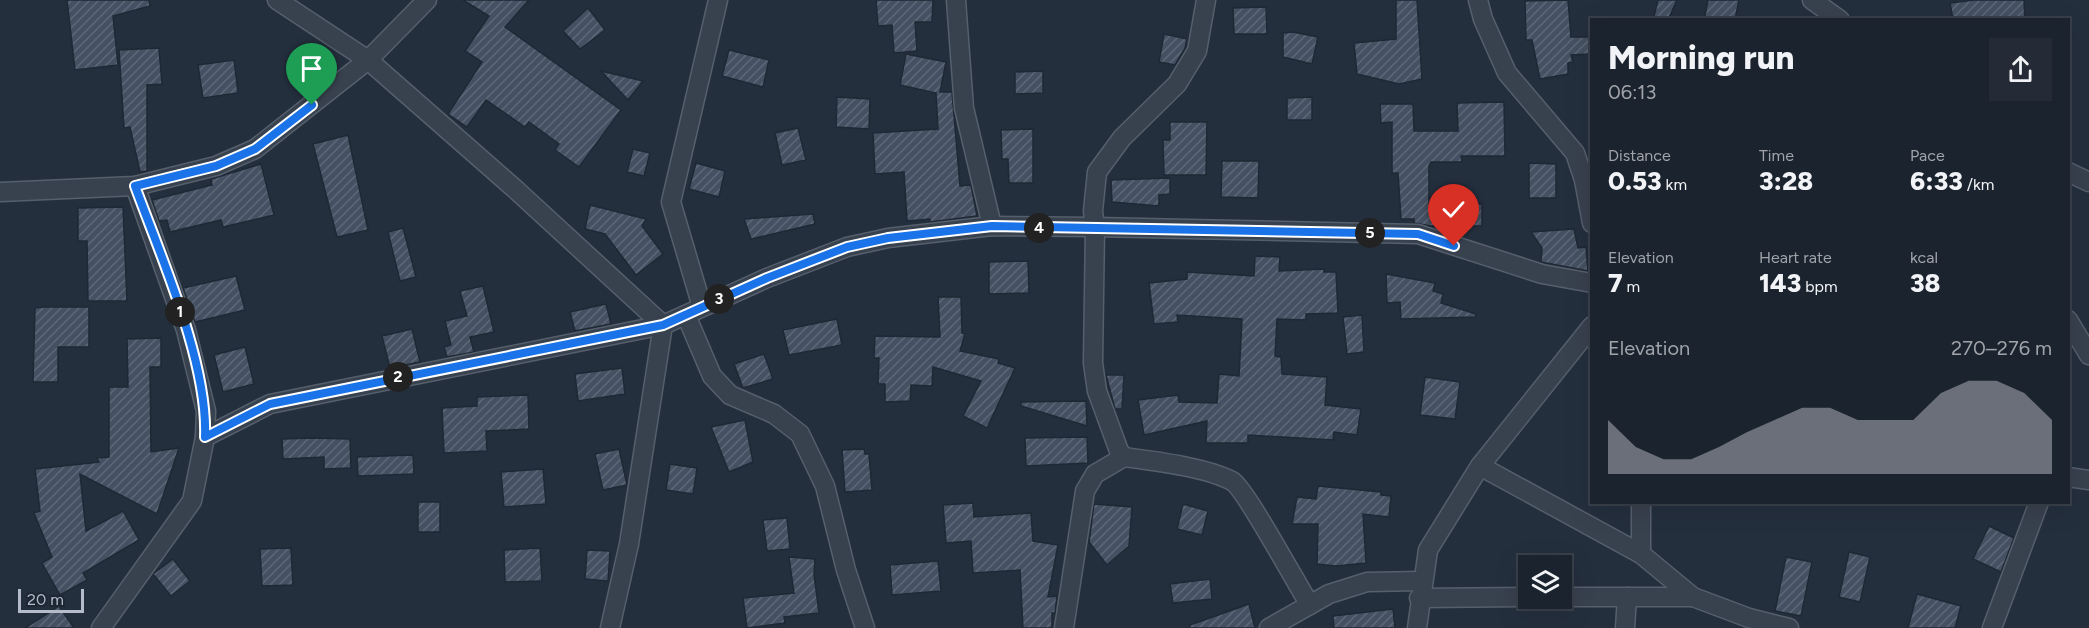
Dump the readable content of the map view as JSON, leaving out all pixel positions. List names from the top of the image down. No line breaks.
{"scale_bar":"20 m","page":{"heading":["Morning run","06:13"],"stats":[["Distance","0.53 km"],["Time","3:28"],["Pace","6:33 /km"],["Elevation","7 m"],["Heart rate","143 bpm"],["kcal","38"]],"pins":["4","5","3","1","2"],"chart":["Elevation","270–276 m"],"scale":"20 m"}}
